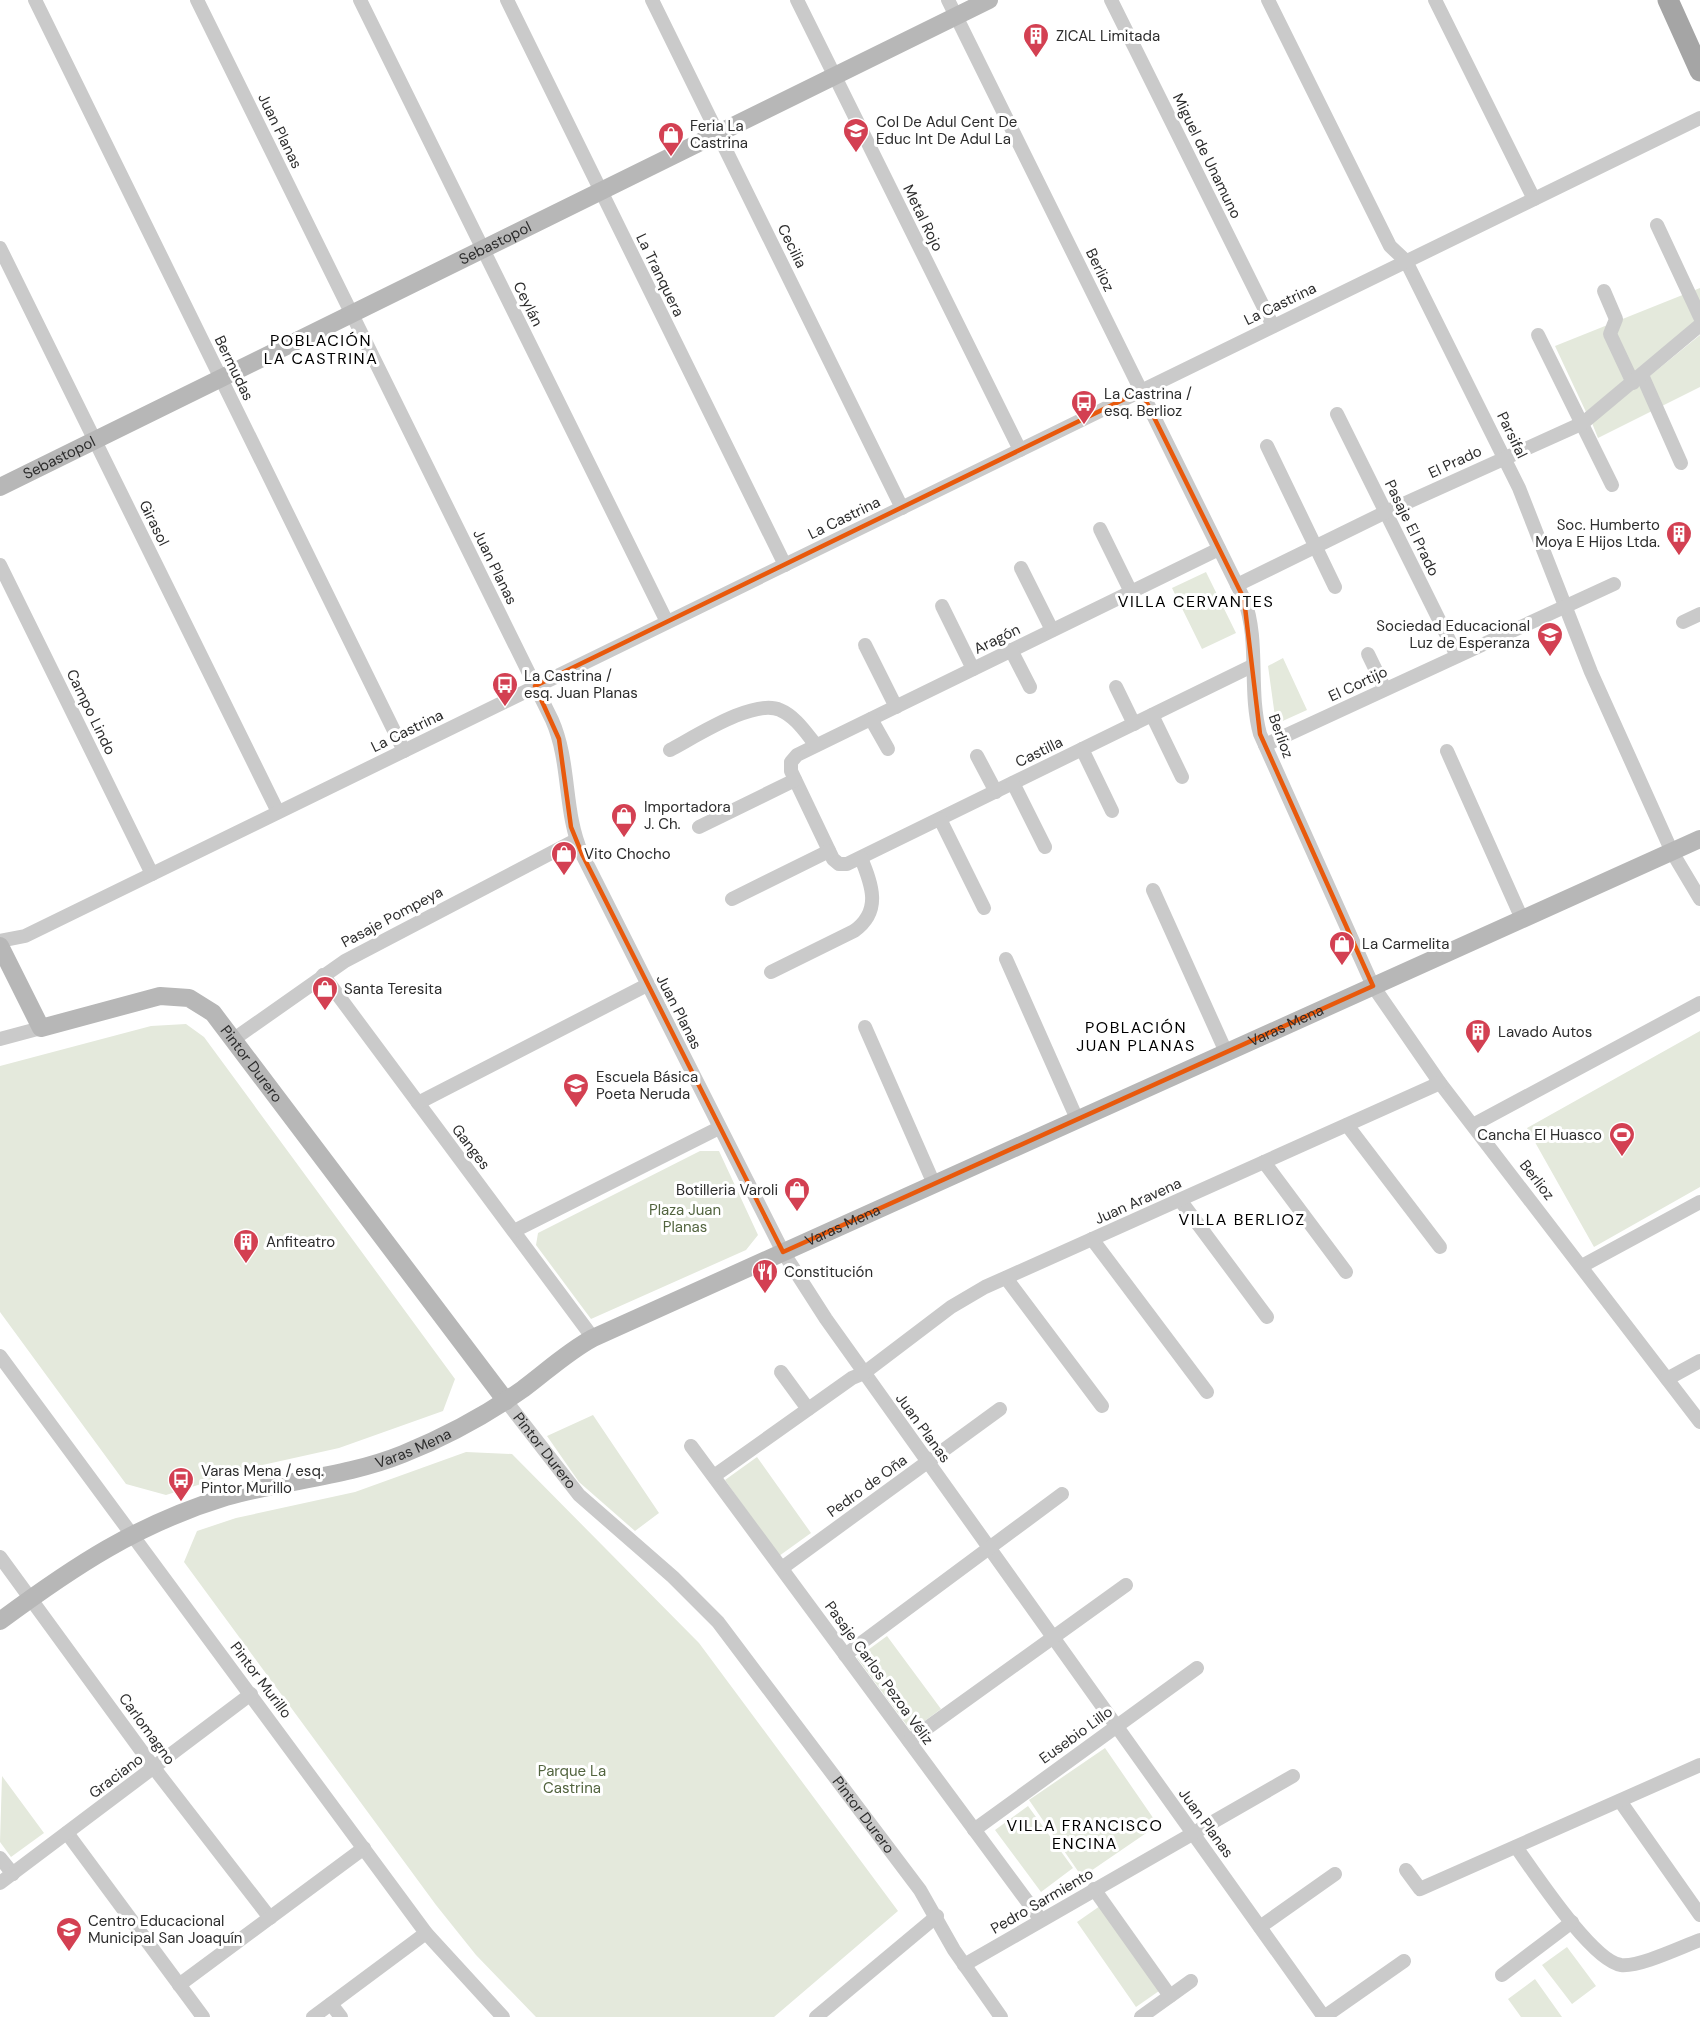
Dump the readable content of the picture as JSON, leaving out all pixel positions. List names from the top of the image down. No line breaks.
{"streets":{"street":["Juan Planas","Miguel de Unamuno","Metal Rojo","Sebastopol","Cecilia","Berlioz","La Tranquera","Ceylán","La Castrina","Bermudas","Parsifal","El Prado","Girasol","Pasaje El Prado","Aragón","El Cortijo","Campo Lindo","Castilla","Pasaje Pompeya","Varas Mena","Pintor Durero","Ganges","Juan Aravena","Pedro de Oña","Pasaje Carlos Pezoa Véliz","Pintor Murillo","Carlomagno","Eusebio Lillo","Graciano","Pedro Sarmiento"]},"crossings":[["Juan Planas","Sebastopol"],["Juan Planas","La Castrina"],["Juan Planas","Pasaje Pompeya"],["Juan Planas","Varas Mena"],["Juan Planas","Juan Aravena"],["Juan Planas","Pedro de Oña"],["Juan Planas","Eusebio Lillo"],["Juan Planas","Pedro Sarmiento"],["Miguel de Unamuno","La Castrina"],["Metal Rojo","Sebastopol"],["Metal Rojo","La Castrina"],["Sebastopol","Cecilia"],["Sebastopol","Berlioz"],["Sebastopol","La Tranquera"],["Sebastopol","Ceylán"],["Sebastopol","Bermudas"],["Sebastopol","Girasol"],["Cecilia","La Castrina"],["Berlioz","La Castrina"],["Berlioz","El Prado"],["Berlioz","Aragón"],["Berlioz","El Cortijo"],["Berlioz","Castilla"],["Berlioz","Varas Mena"],["Berlioz","Juan Aravena"],["La Tranquera","La Castrina"],["Ceylán","La Castrina"],["La Castrina","Bermudas"],["La Castrina","Parsifal"],["La Castrina","Girasol"],["La Castrina","Campo Lindo"],["Parsifal","El Prado"],["Parsifal","El Cortijo"],["Parsifal","Varas Mena"],["El Prado","Pasaje El Prado"],["Pasaje El Prado","El Cortijo"],["Pasaje Pompeya","Pintor Durero"],["Pasaje Pompeya","Ganges"],["Varas Mena","Pintor Durero"],["Varas Mena","Ganges"],["Varas Mena","Pintor Murillo"],["Varas Mena","Carlomagno"],["Pintor Durero","Pedro Sarmiento"],["Juan Aravena","Pasaje Carlos Pezoa Véliz"],["Pedro de Oña","Pasaje Carlos Pezoa Véliz"],["Pasaje Carlos Pezoa Véliz","Eusebio Lillo"],["Pasaje Carlos Pezoa Véliz","Pedro Sarmiento"],["Pintor Murillo","Graciano"],["Carlomagno","Graciano"]],"districts":["POBLACIÓN LA CASTRINA","VILLA CERVANTES","POBLACIÓN JUAN PLANAS","VILLA BERLIOZ","VILLA FRANCISCO ENCINA"],"parks":["Plaza Juan Planas","Parque La Castrina"],"places":{"building":["ZICAL Limitada","Soc. Humberto Moya E Hijos Ltda.","Lavado Autos","Anfiteatro"],"school or university":["Col De Adul Cent De Educ Int De Adul La","Sociedad Educacional Luz de Esperanza","Escuela Básica Poeta Neruda","Centro Educacional Municipal San Joaquín"],"shop":["Feria La Castrina","Importadora J. Ch.","Vito Chocho","La Carmelita","Santa Teresita","Botilleria Varoli"],"bus stop":["La Castrina / esq. Berlioz","La Castrina / esq. Juan Planas","Varas Mena / esq. Pintor Murillo"],"sports":["Cancha El Huasco"],"restaurant":["Constitución"]}}
